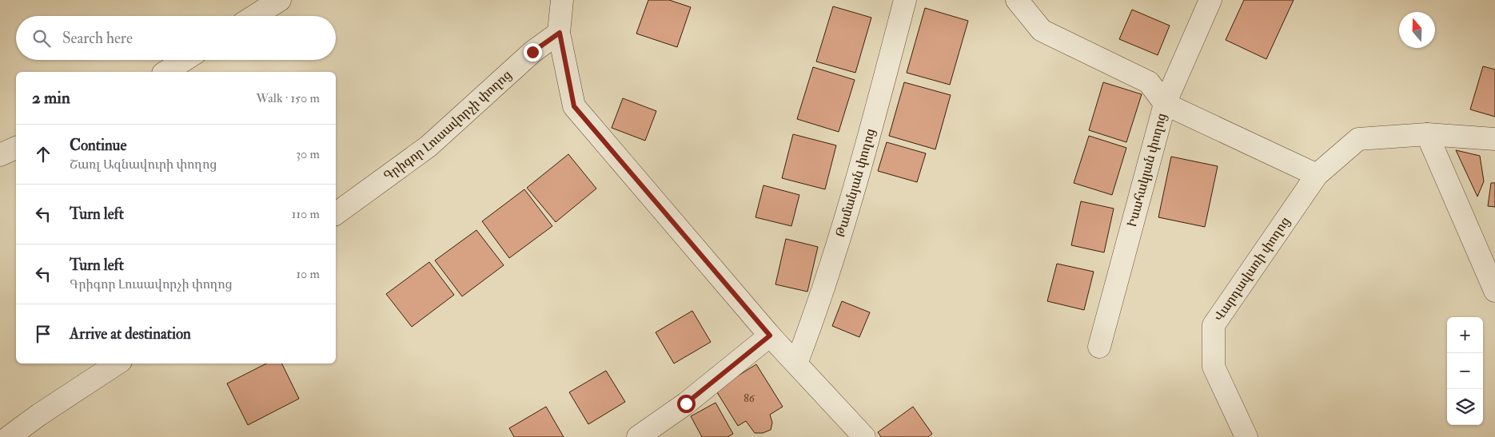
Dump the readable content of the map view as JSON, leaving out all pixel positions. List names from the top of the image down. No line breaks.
{"streets":{"street":["Գրիգոր Լուսավորչի փողոց","Իսահակյան փողոց","Թամանյան փողոց","Վարդավառի փողոց"]},"house_numbers":["86"],"north":"top","page":{"search":"Search here","heading":["2 min","Walk · 150 m"],"list":[["Continue","Շառլ Ազնավուրի փողոց","30 m"],["Turn left","110 m"],["Turn left","Գրիգոր Լուսավորչի փողոց","10 m"],"Arrive at destination"],"map_buttons":["+","−"]}}
